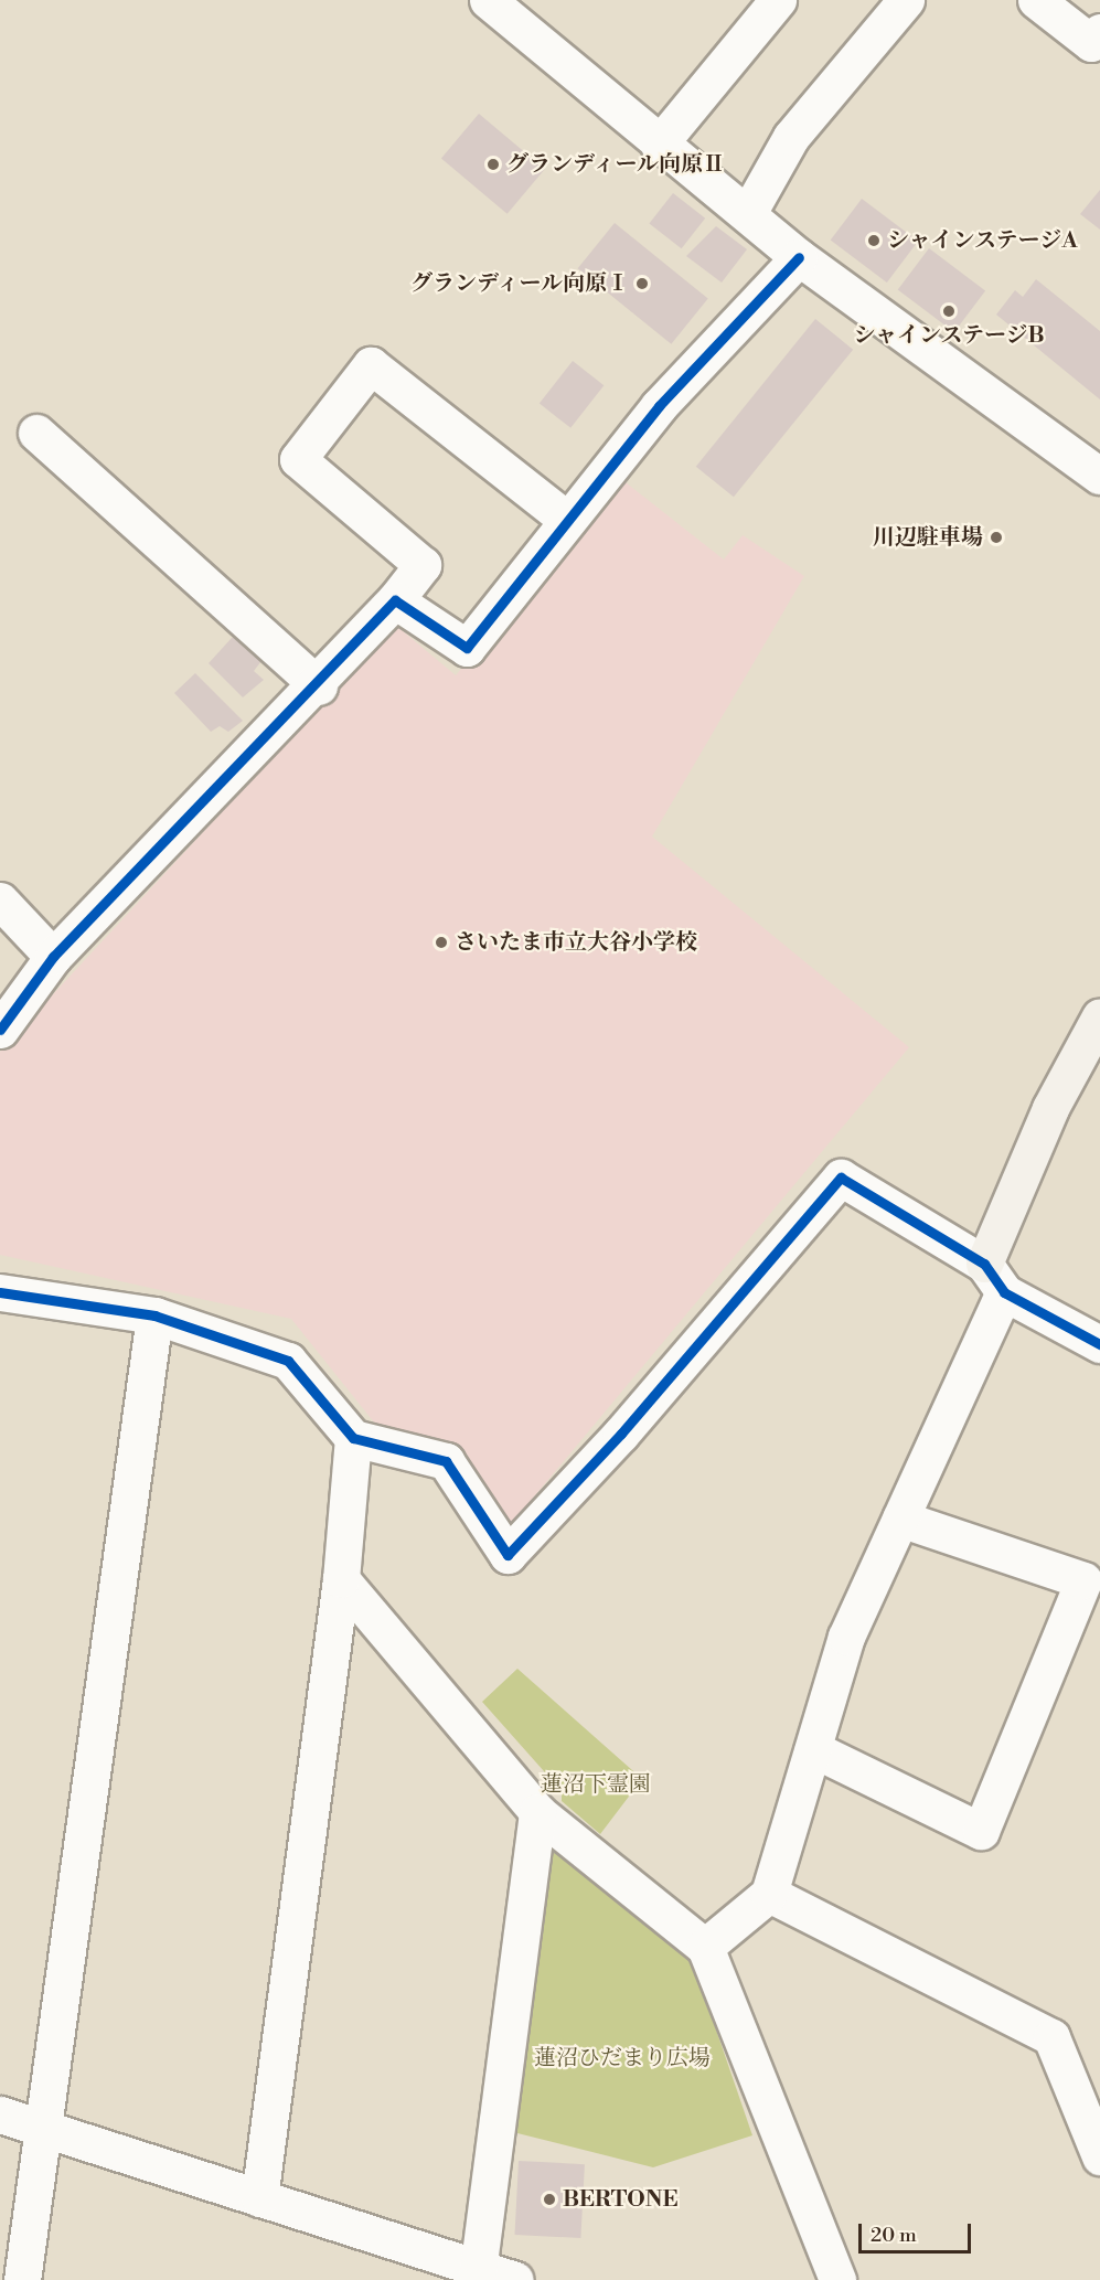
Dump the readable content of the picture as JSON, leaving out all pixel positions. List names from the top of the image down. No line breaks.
{"parks":["蓮沼下霊園","蓮沼ひだまり広場"],"places":["グランディール向原Ⅱ","シャインステージA","グランディール向原Ⅰ","シャインステージB","川辺駐車場","さいたま市立大谷小学校","BERTONE"],"scale_bar":"20 m"}
